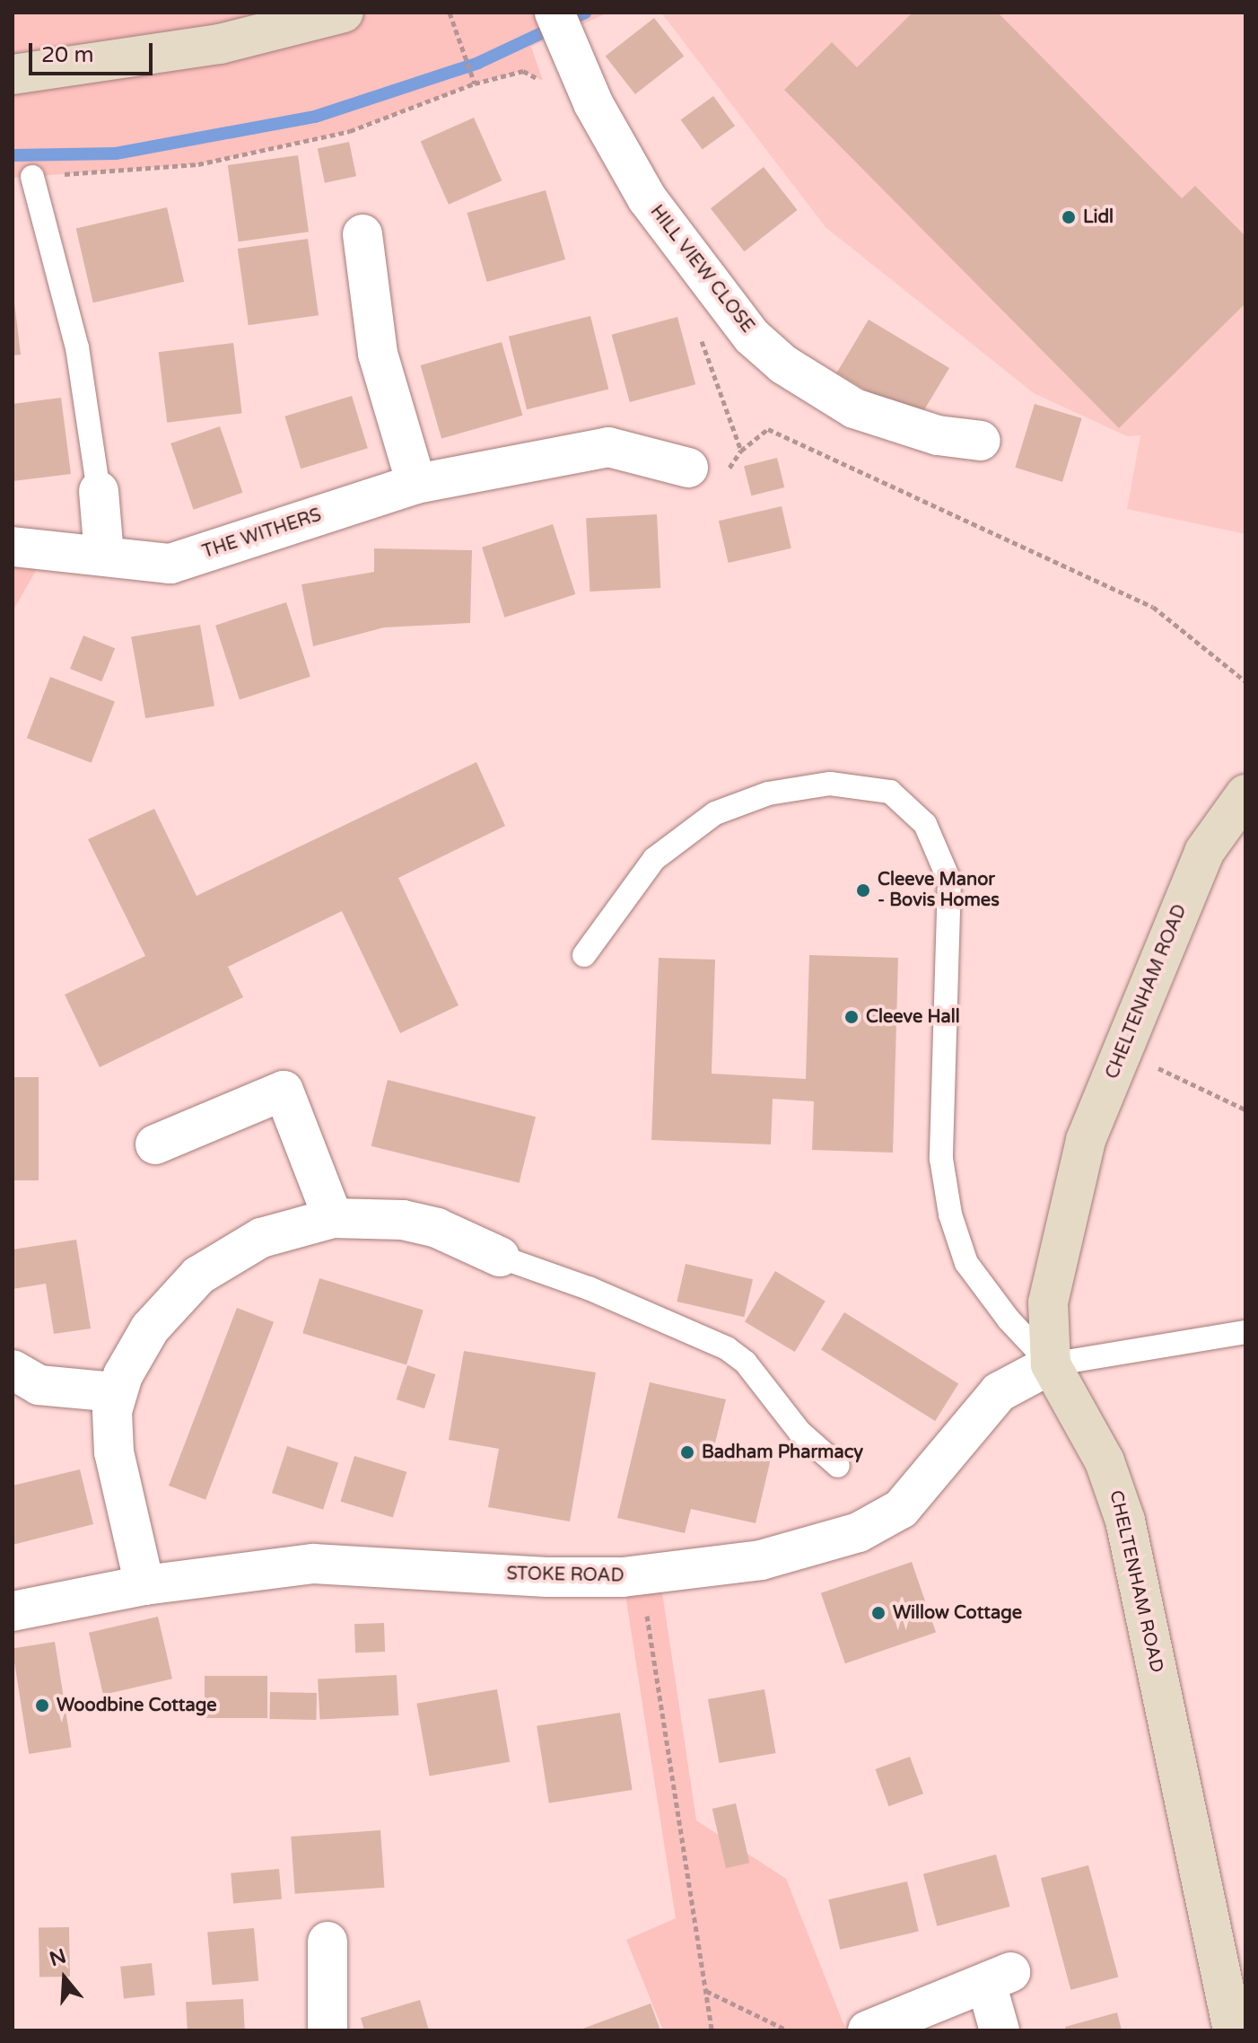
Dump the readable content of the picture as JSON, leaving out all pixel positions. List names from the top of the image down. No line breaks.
{"streets":{"street":["HILL VIEW CLOSE","THE WITHERS","CHELTENHAM ROAD","STOKE ROAD"]},"crossings":[["CHELTENHAM ROAD","STOKE ROAD"]],"places":["Lidl","Cleeve Manor - Bovis Homes","Cleeve Hall","Badham Pharmacy","Willow Cottage","Woodbine Cottage"],"scale_bar":"20 m","north":"top"}
